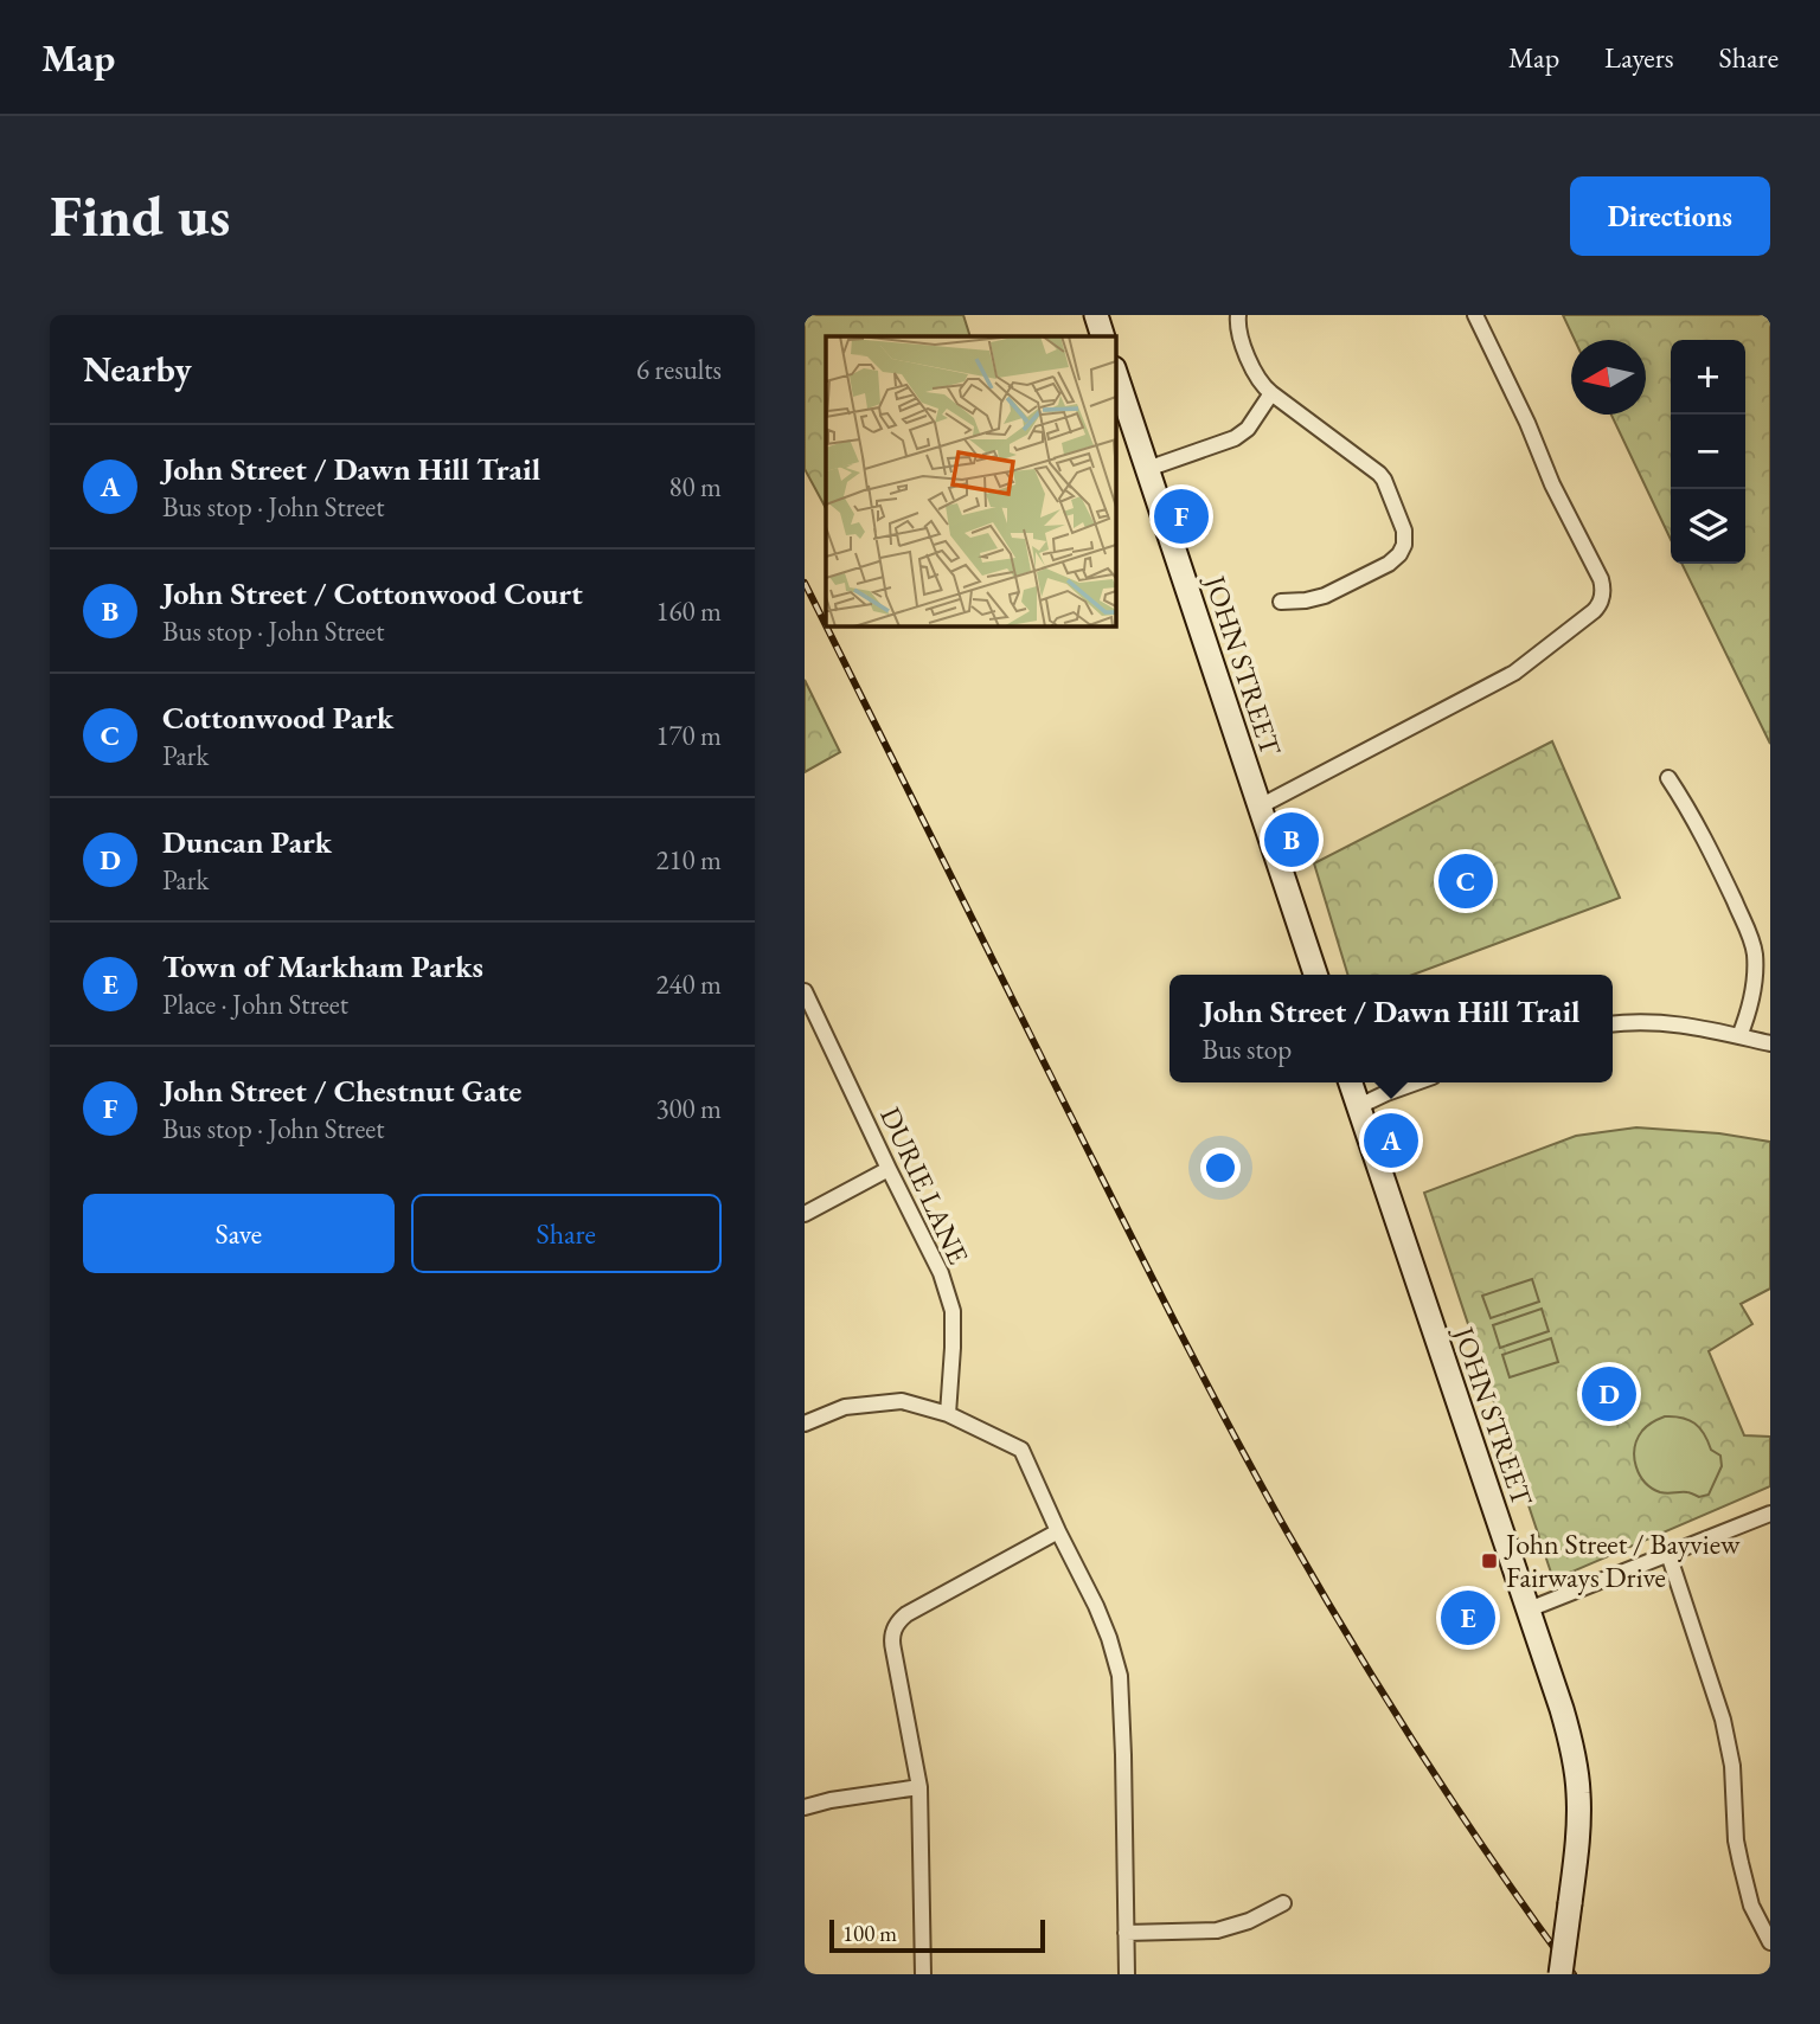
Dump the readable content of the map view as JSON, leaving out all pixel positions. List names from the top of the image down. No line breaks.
{"streets":{"main road":["JOHN STREET"],"street":["DURIE LANE"]},"places":{"transit":["John Street / Bayview Fairways Drive"]},"scale_bar":"100 m","north":"left","page":{"header":"Map","nav":["Map","Layers","Share"],"buttons":["Directions",["Save","Share"]],"title":"Find us","heading":["Nearby","6 results"],"map_buttons":["+","−"],"list":[{"mark":"A","name":"John Street / Dawn Hill Trail","note":"Bus stop · John Street","value":"80 m"},{"mark":"B","name":"John Street / Cottonwood Court","note":"Bus stop · John Street","value":"160 m"},{"mark":"C","name":"Cottonwood Park","note":"Park","value":"170 m"},{"mark":"D","name":"Duncan Park","note":"Park","value":"210 m"},{"mark":"E","name":"Town of Markham Parks","note":"Place · John Street","value":"240 m"},{"mark":"F","name":"John Street / Chestnut Gate","note":"Bus stop · John Street","value":"300 m"}],"pins":["F","B","C","A","D","E"],"popup":["John Street / Dawn Hill Trail","Bus stop"],"scale":"100 m"}}
